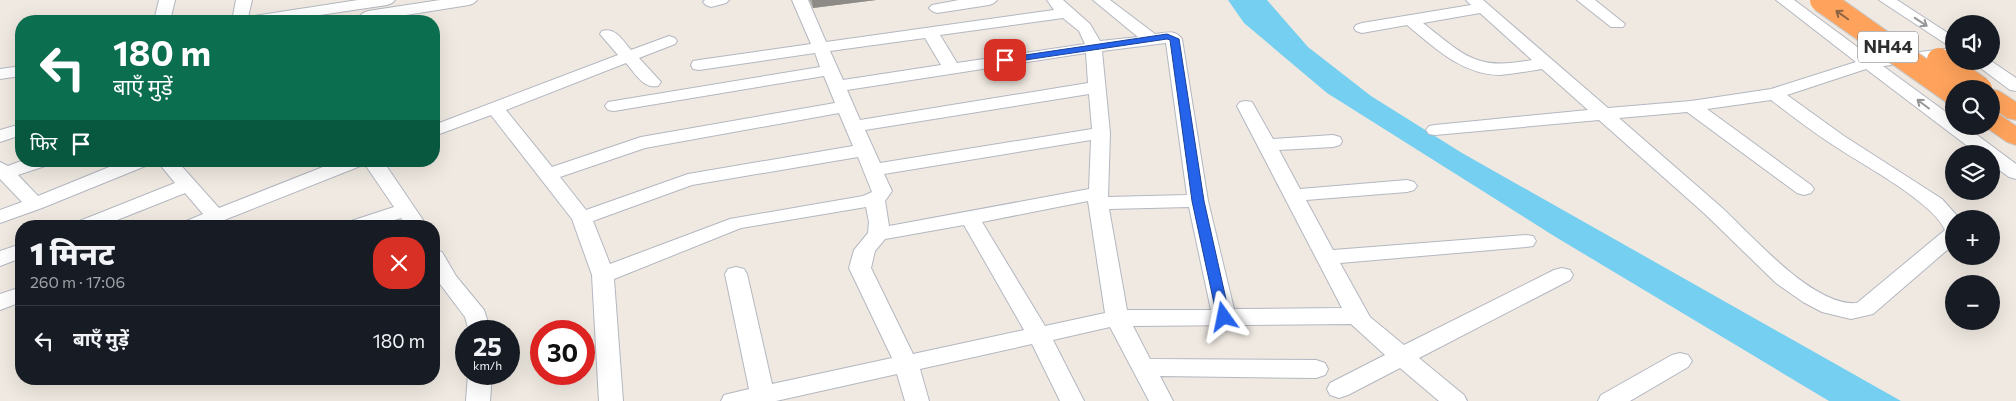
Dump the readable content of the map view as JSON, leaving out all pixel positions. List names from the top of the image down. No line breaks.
{"streets":{"highway":["NH44"]},"page":{"map_buttons":["+","−"],"turn":["180 m","बाएँ मुड़ें"],"then":"फिर","heading":["1 मिनट","260 m · 17:06"],"list":[{"name":"बाएँ मुड़ें","value":"180 m"}],"speed":"25 km/h","limit":"30"}}
